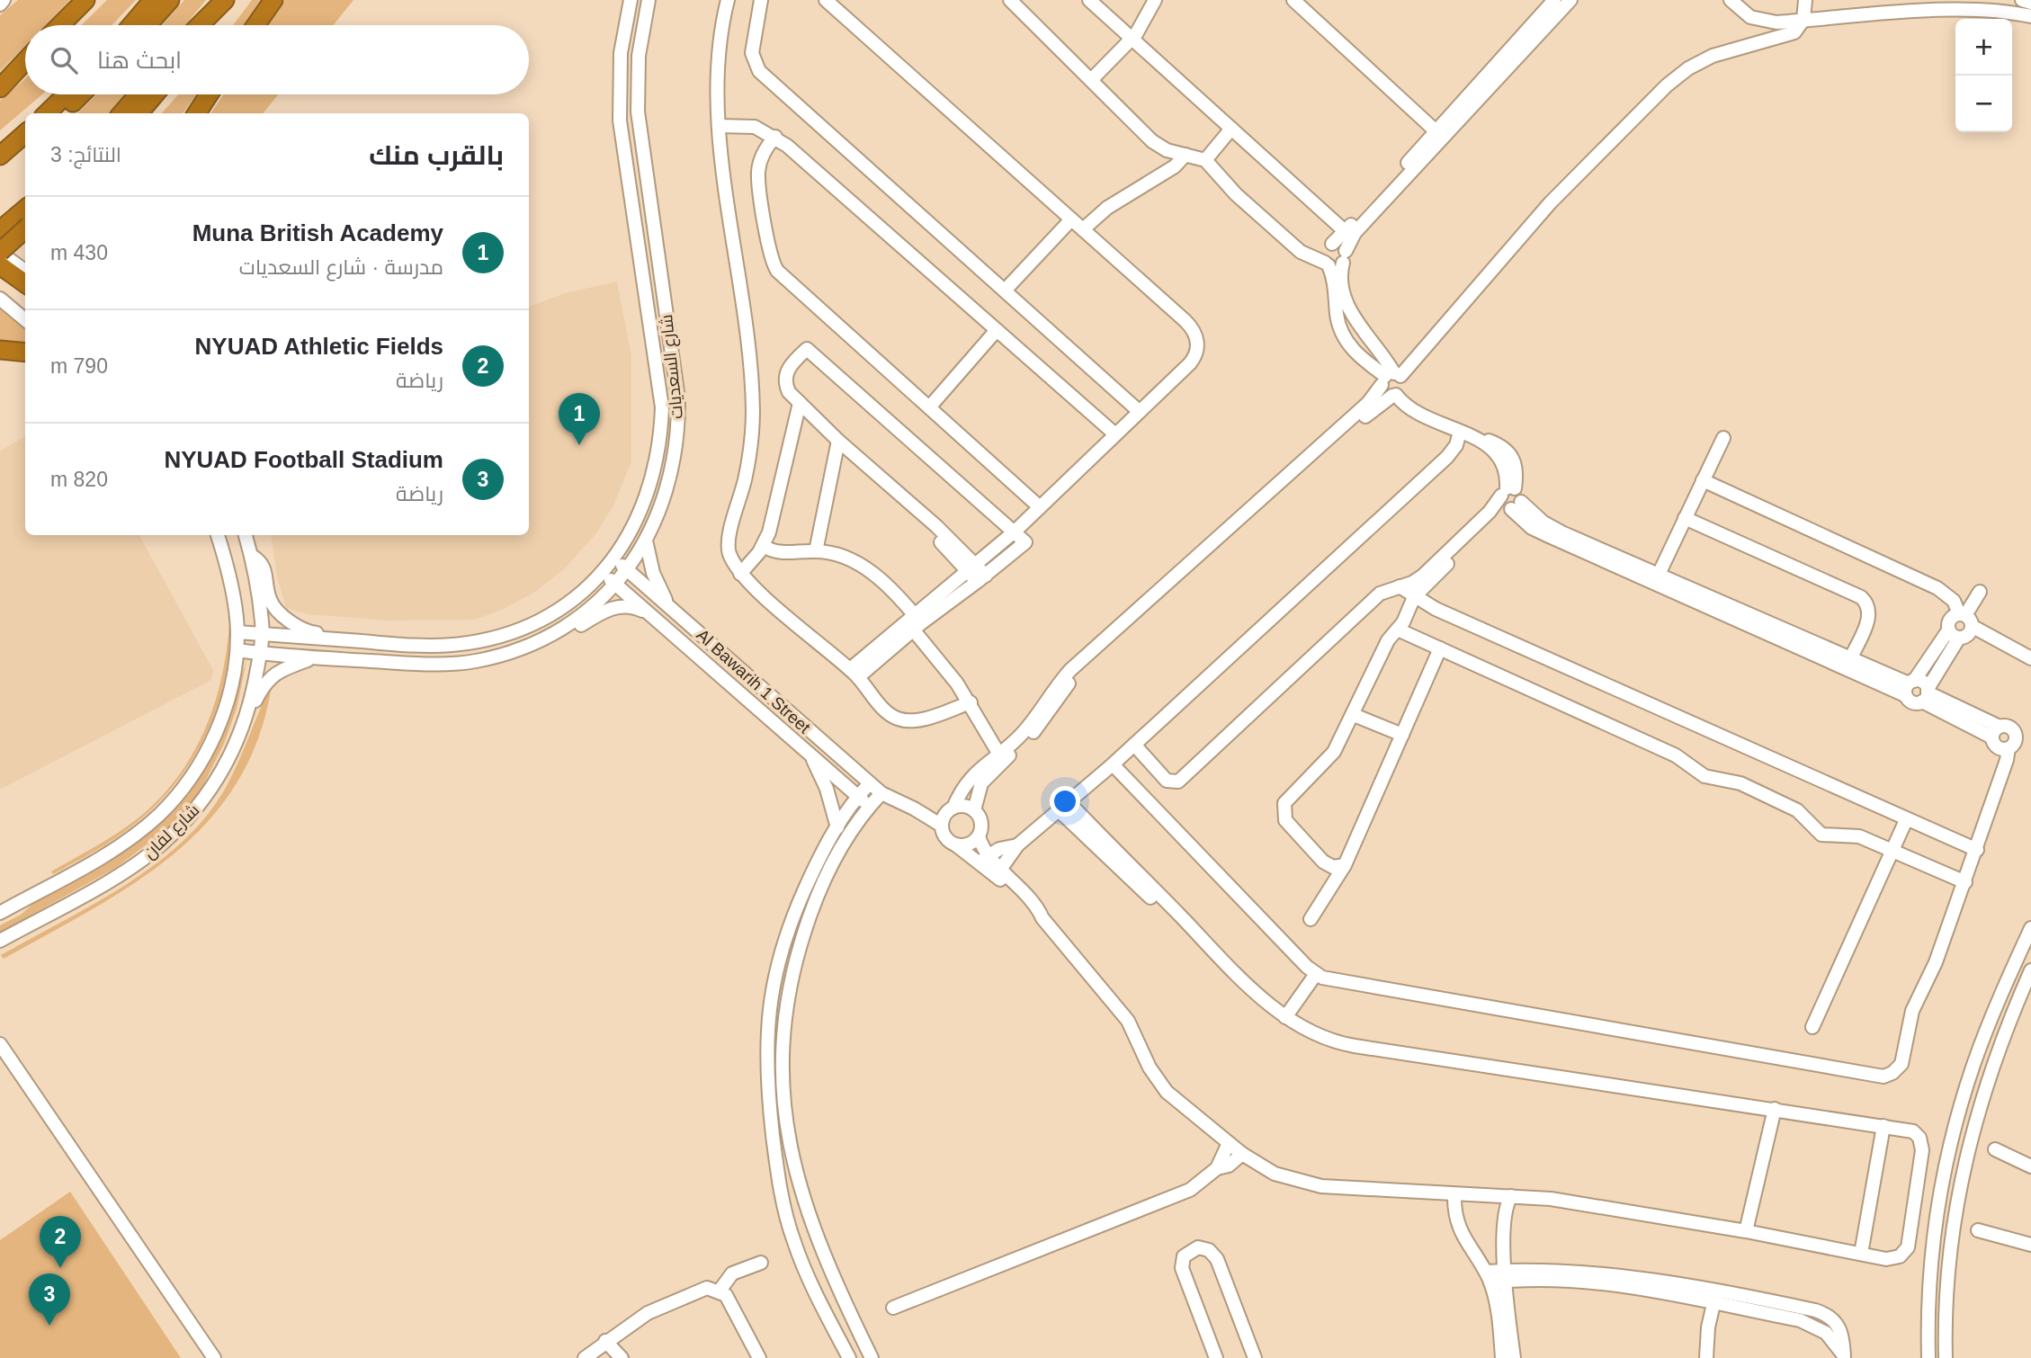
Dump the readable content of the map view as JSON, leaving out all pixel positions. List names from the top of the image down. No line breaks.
{"streets":{"street":["شارع السعديات","Al Bawarih 1 Street","شارع لفان"]},"crossings":[["شارع السعديات","Al Bawarih 1 Street"],["شارع السعديات","شارع لفان"]],"page":{"map_buttons":["+","−"],"search":"ابحث هنا","heading":["بالقرب منك","النتائج: 3"],"list":[{"mark":"1","name":"Muna British Academy","note":"مدرسة · شارع السعديات","value":"430 m"},{"mark":"2","name":"NYUAD Athletic Fields","note":"رياضة","value":"790 m"},{"mark":"3","name":"NYUAD Football Stadium","note":"رياضة","value":"820 m"}],"pins":["1","2","3"]}}
